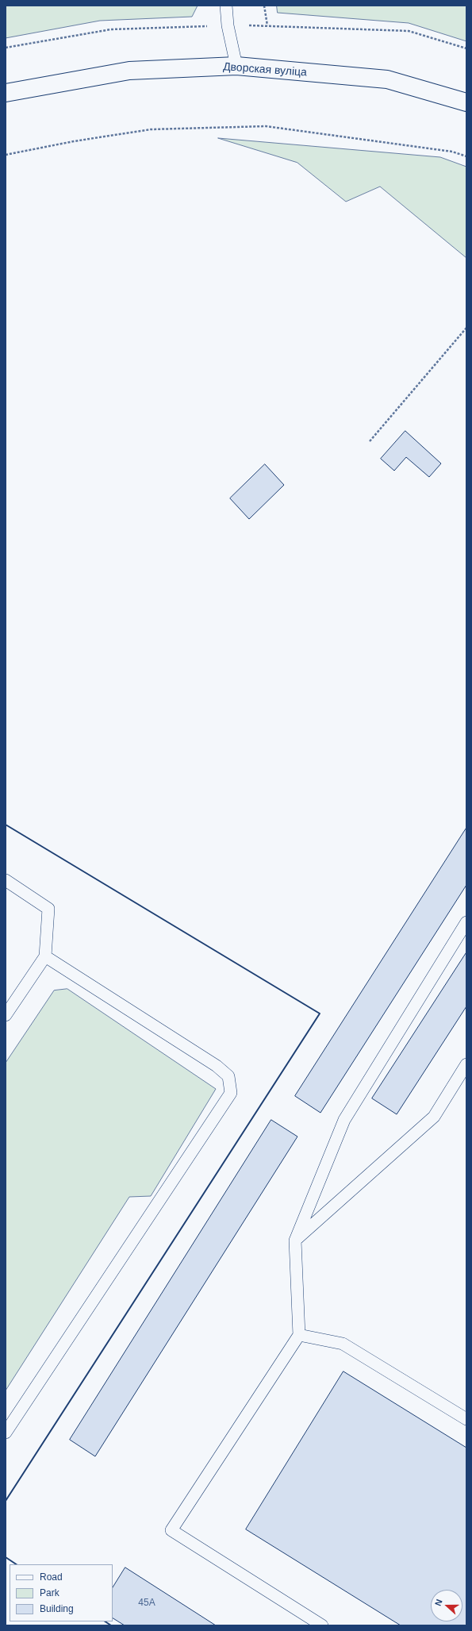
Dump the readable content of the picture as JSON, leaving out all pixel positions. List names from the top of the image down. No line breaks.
{"streets":{"street":["Дворская вуліца"]},"house_numbers":["45А"],"legend":["Road","Park","Building"],"north":"left"}
